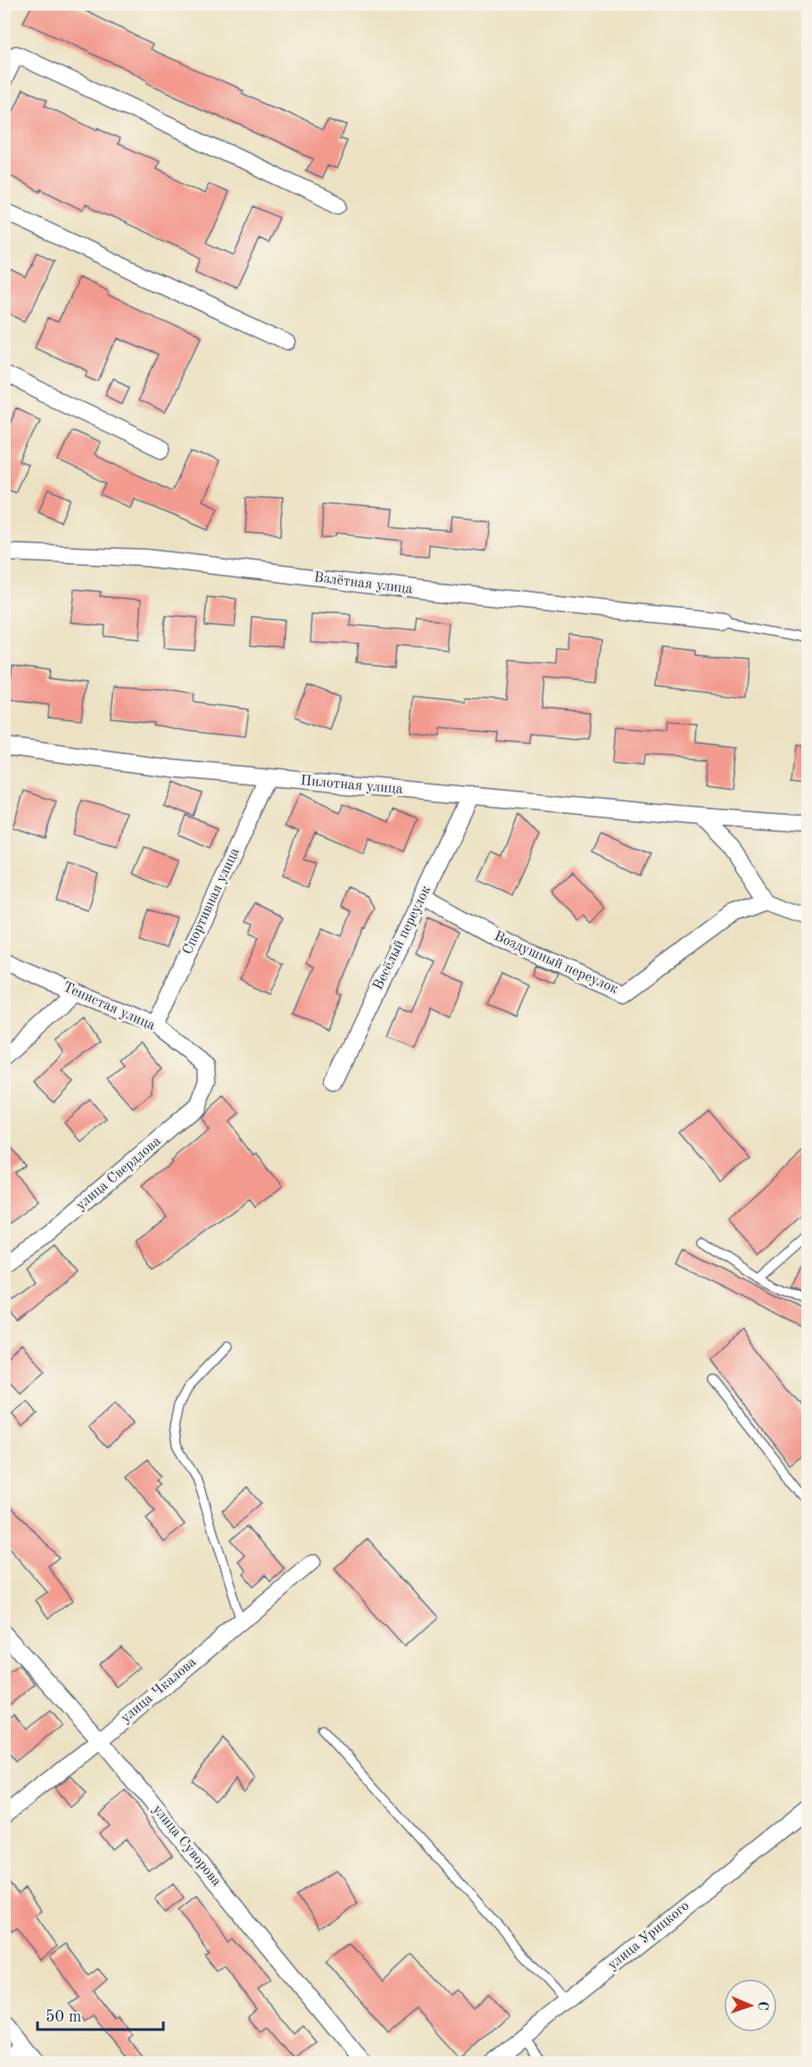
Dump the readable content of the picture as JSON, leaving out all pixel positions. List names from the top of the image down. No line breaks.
{"streets":{"street":["Взлётная улица","Пилотная улица","Спортивная улица","Весёлый переулок","Воздушный переулок","Тенистая улица","улица Свердлова","улица Чкалова","улица Суворова","улица Урицкого"]},"crossings":[["Пилотная улица","Спортивная улица"],["Пилотная улица","Весёлый переулок"],["Спортивная улица","Тенистая улица"],["Весёлый переулок","Воздушный переулок"],["Тенистая улица","улица Свердлова"],["улица Чкалова","улица Суворова"]],"scale_bar":"50 m","north":"right"}
